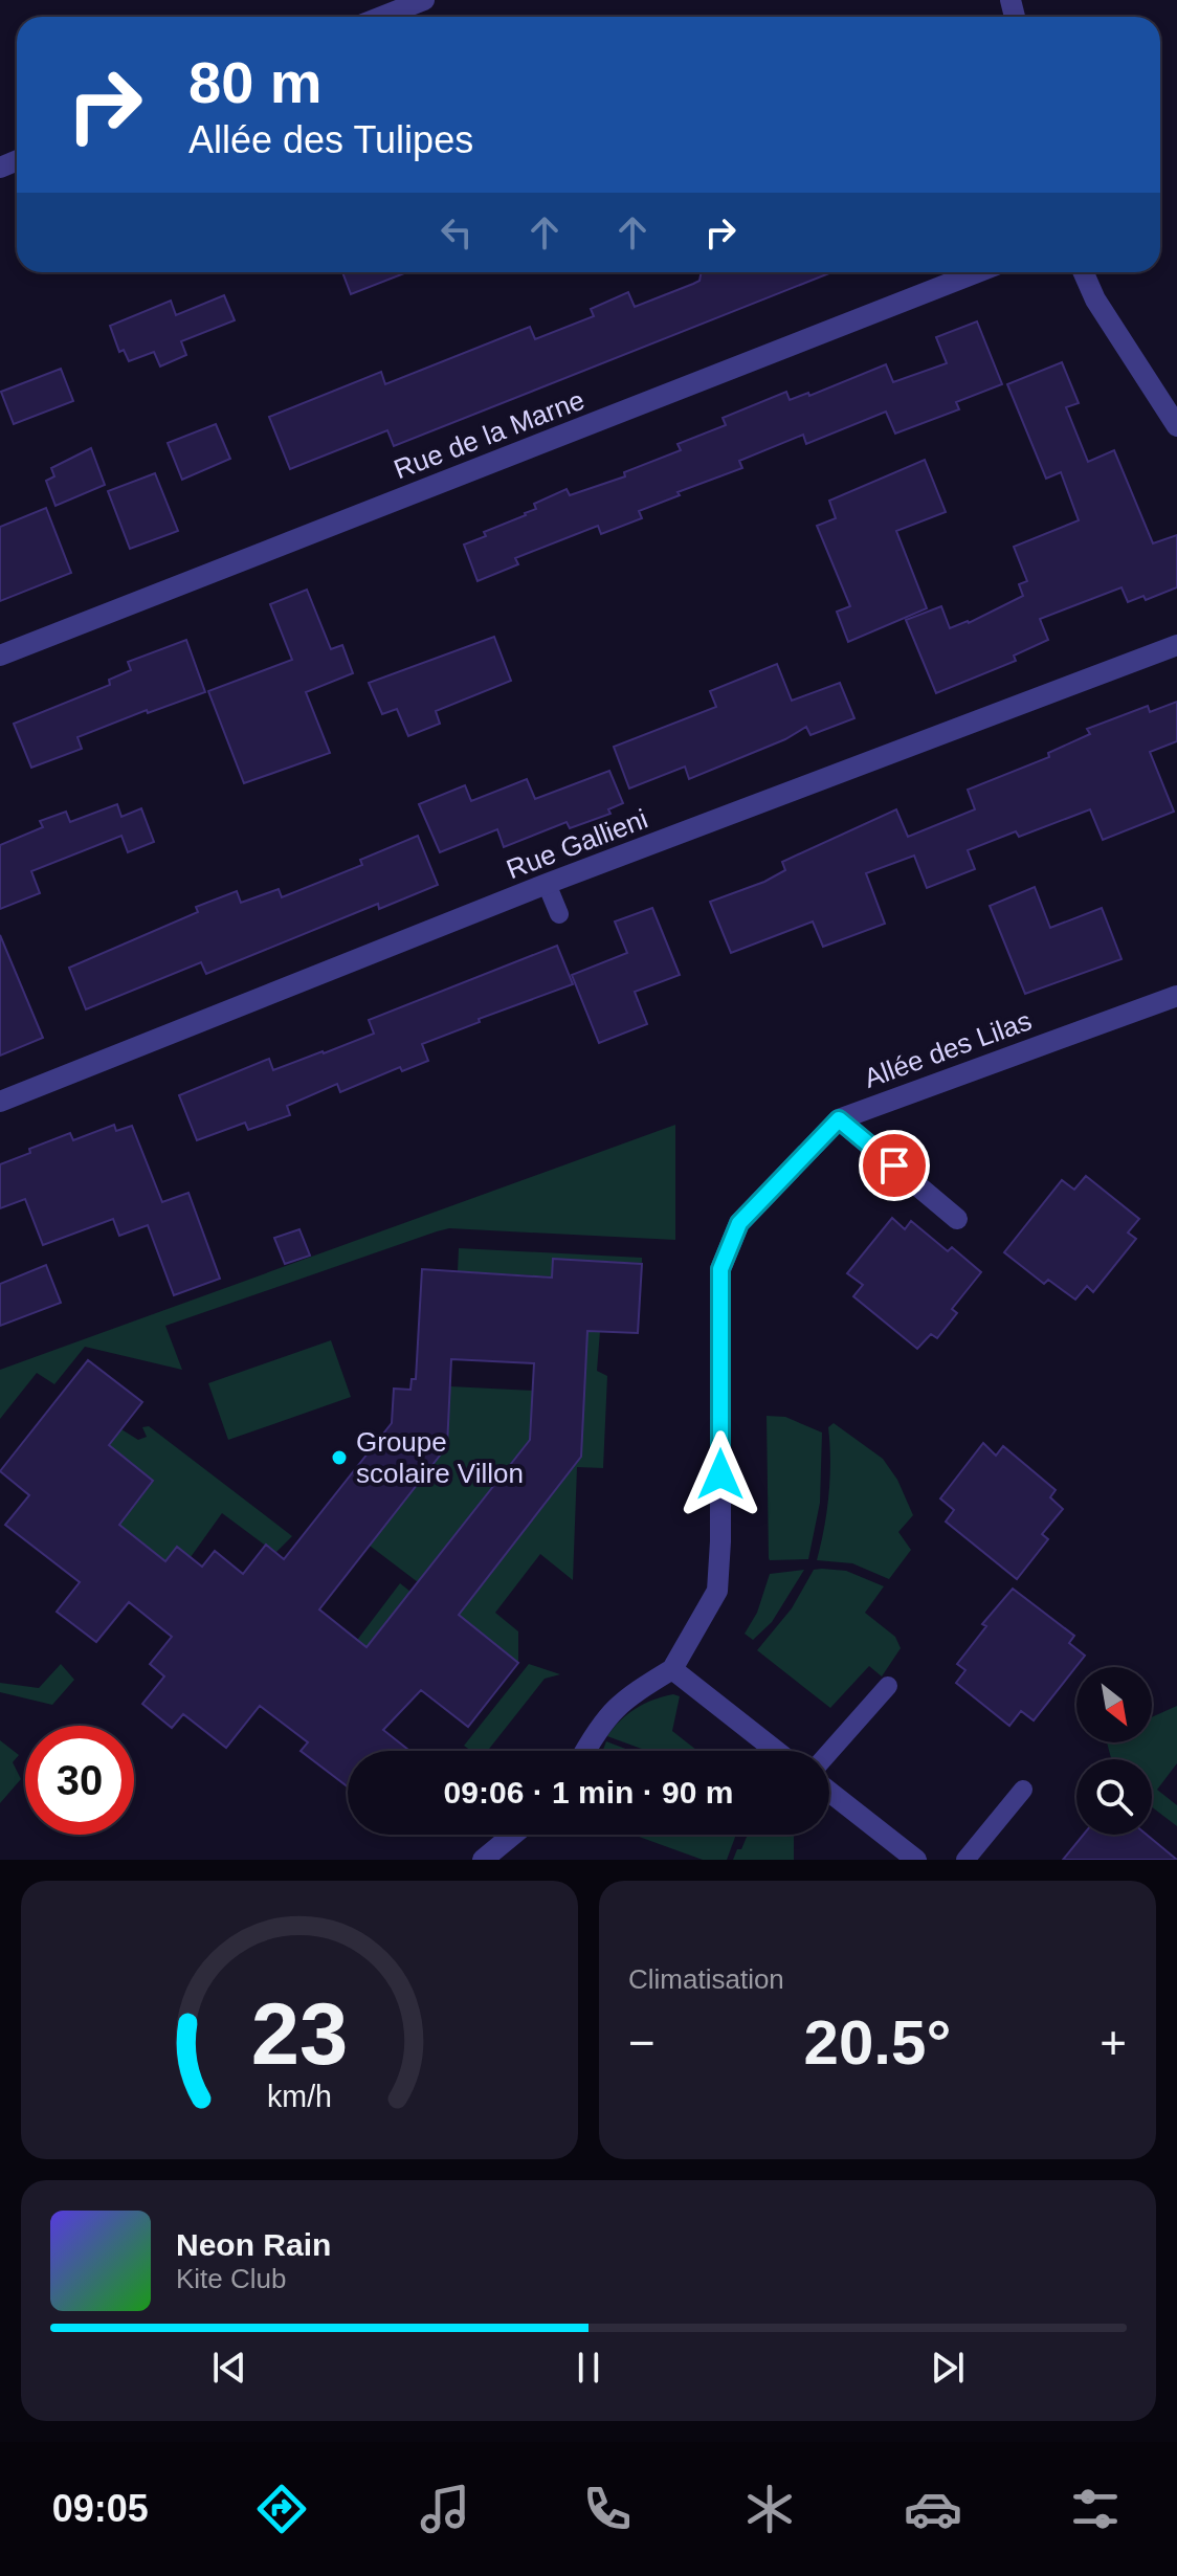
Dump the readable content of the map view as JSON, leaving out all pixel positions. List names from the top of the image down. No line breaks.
{"streets":{"street":["Rue de la Marne","Rue Gallieni","Allée des Lilas"]},"places":["Groupe scolaire Villon"],"north":"bottom right","page":{"turn":["80 m","Allée des Tulipes"],"limit":"30","trip":"09:06 · 1 min · 90 m","tile":"Climatisation","heat":["−","20.5°","+"],"song":["Neon Rain","Kite Club"],"tabs":"09:05","gauge":["23","km/h"]}}
